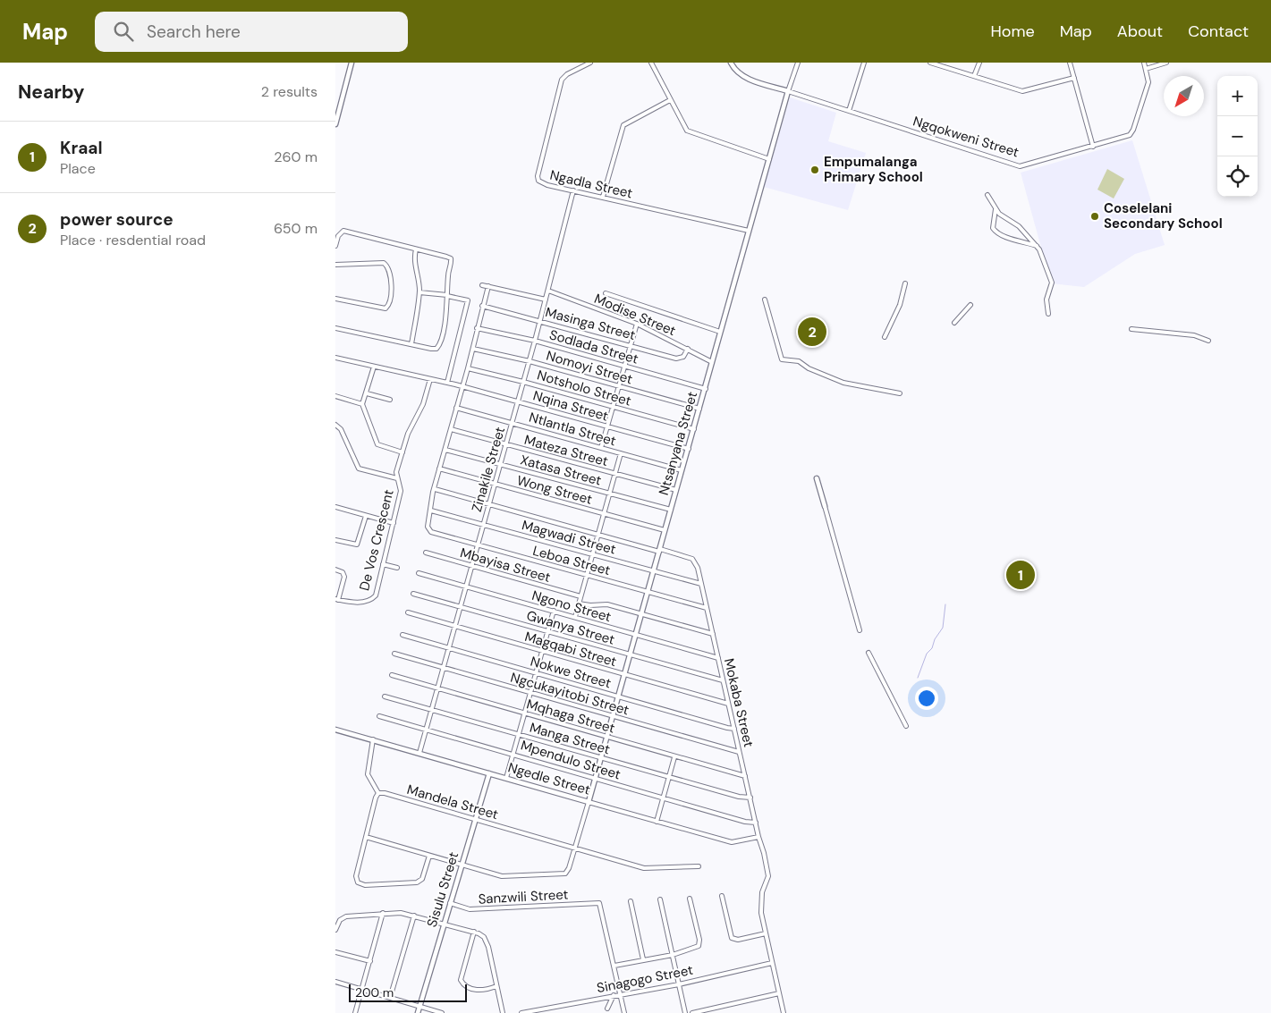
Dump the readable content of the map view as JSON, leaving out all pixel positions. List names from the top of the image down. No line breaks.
{"streets":{"street":["Ngqokweni Street","Ngadla Street","Modise Street","Masinga Street","Sodlada Street","Nomoyi Street","Notsholo Street","Nqina Street","Ntlantla Street","Ntsanyana Street","Mateza Street","Zinakile Street","Xatasa Street","Wong Street","Magwadi Street","De Vos Crescent","Leboa Street","Mbayisa Street","Ngono Street","Gwanya Street","Magqabi Street","Nokwe Street","Ngcukayitobi Street","Mokaba Street","Mqhaga Street","Manga Street","Mpendulo Street","Ngedle Street","Mandela Street","Sisulu Street","Sanzwili Street","Sinagogo Street"]},"crossings":[["Ngqokweni Street","Ntsanyana Street"],["Ngadla Street","Ntsanyana Street"],["Ngadla Street","Zinakile Street"],["Modise Street","Masinga Street"],["Modise Street","Ntsanyana Street"],["Modise Street","Zinakile Street"],["Masinga Street","Zinakile Street"],["Sodlada Street","Ntsanyana Street"],["Sodlada Street","Zinakile Street"],["Nomoyi Street","Ntsanyana Street"],["Nomoyi Street","Zinakile Street"],["Notsholo Street","Ntsanyana Street"],["Notsholo Street","Zinakile Street"],["Nqina Street","Ntsanyana Street"],["Nqina Street","Zinakile Street"],["Nqina Street","De Vos Crescent"],["Ntlantla Street","Ntsanyana Street"],["Ntlantla Street","Zinakile Street"],["Ntsanyana Street","Mateza Street"],["Ntsanyana Street","Xatasa Street"],["Ntsanyana Street","Wong Street"],["Ntsanyana Street","Magwadi Street"],["Ntsanyana Street","Leboa Street"],["Ntsanyana Street","Ngono Street"],["Ntsanyana Street","Gwanya Street"],["Ntsanyana Street","Magqabi Street"],["Ntsanyana Street","Nokwe Street"],["Ntsanyana Street","Ngcukayitobi Street"],["Ntsanyana Street","Mokaba Street"],["Ntsanyana Street","Mqhaga Street"],["Ntsanyana Street","Manga Street"],["Ntsanyana Street","Mpendulo Street"],["Ntsanyana Street","Ngedle Street"],["Mateza Street","Zinakile Street"],["Zinakile Street","Xatasa Street"],["Zinakile Street","Wong Street"],["Zinakile Street","Magwadi Street"],["Zinakile Street","Leboa Street"],["Zinakile Street","Mbayisa Street"],["Zinakile Street","Ngono Street"],["Zinakile Street","Gwanya Street"],["Zinakile Street","Magqabi Street"],["Zinakile Street","Nokwe Street"],["Zinakile Street","Ngcukayitobi Street"],["Zinakile Street","Mokaba Street"],["Zinakile Street","Mqhaga Street"],["Zinakile Street","Manga Street"],["Zinakile Street","Mpendulo Street"],["Zinakile Street","Ngedle Street"],["Magwadi Street","Leboa Street"],["Magwadi Street","Mokaba Street"],["Leboa Street","Mokaba Street"],["Ngono Street","Mokaba Street"],["Gwanya Street","Mokaba Street"],["Magqabi Street","Mokaba Street"],["Nokwe Street","Mokaba Street"],["Ngcukayitobi Street","Mokaba Street"],["Mokaba Street","Mqhaga Street"],["Mokaba Street","Manga Street"],["Mokaba Street","Mpendulo Street"],["Mokaba Street","Ngedle Street"],["Mokaba Street","Sinagogo Street"],["Ngedle Street","Sisulu Street"],["Mandela Street","Sisulu Street"],["Sisulu Street","Sanzwili Street"]],"places":["Empumalanga Primary School","Coselelani Secondary School"],"scale_bar":"200 m","north":"bottom left","page":{"header":"Map","search":"Search here","nav":["Home","Map","About","Contact"],"heading":["Nearby","2 results"],"map_buttons":["+","−"],"list":[{"mark":"1","name":"Kraal","note":"Place","value":"260 m"},{"mark":"2","name":"power source","note":"Place · resdential road","value":"650 m"}],"pins":["2","1"],"scale":"200 m"}}
